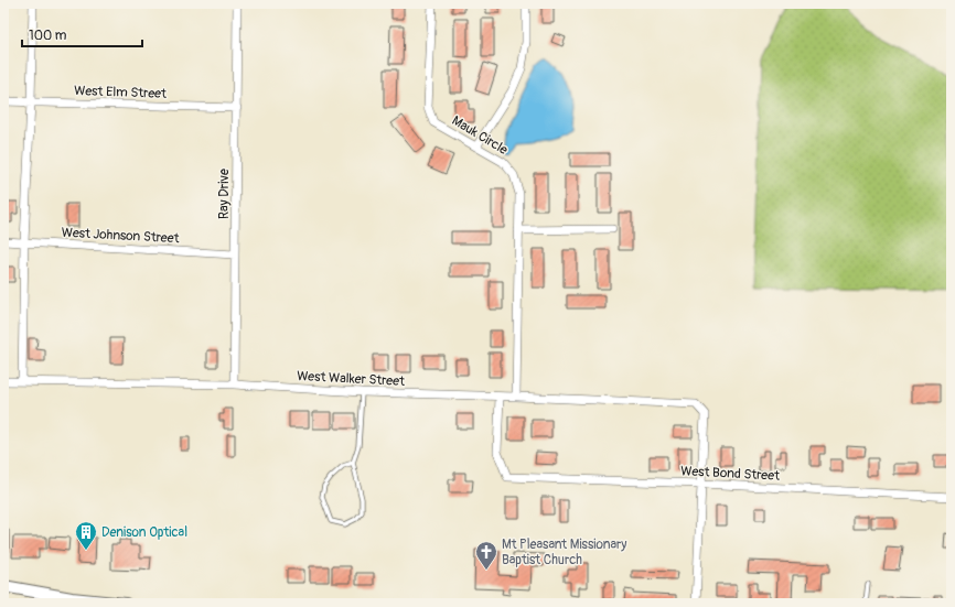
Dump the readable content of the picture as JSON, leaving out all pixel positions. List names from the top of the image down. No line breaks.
{"streets":{"street":["West Elm Street","Mauk Circle","Ray Drive","West Johnson Street","West Walker Street","West Bond Street"]},"crossings":[["West Elm Street","Ray Drive"],["Mauk Circle","West Walker Street"],["Ray Drive","West Johnson Street"],["Ray Drive","West Walker Street"],["West Walker Street","West Bond Street"]],"places":{"building":["Denison Optical"],"church":["Mt Pleasant Missionary Baptist Church"]},"scale_bar":"100 m"}
